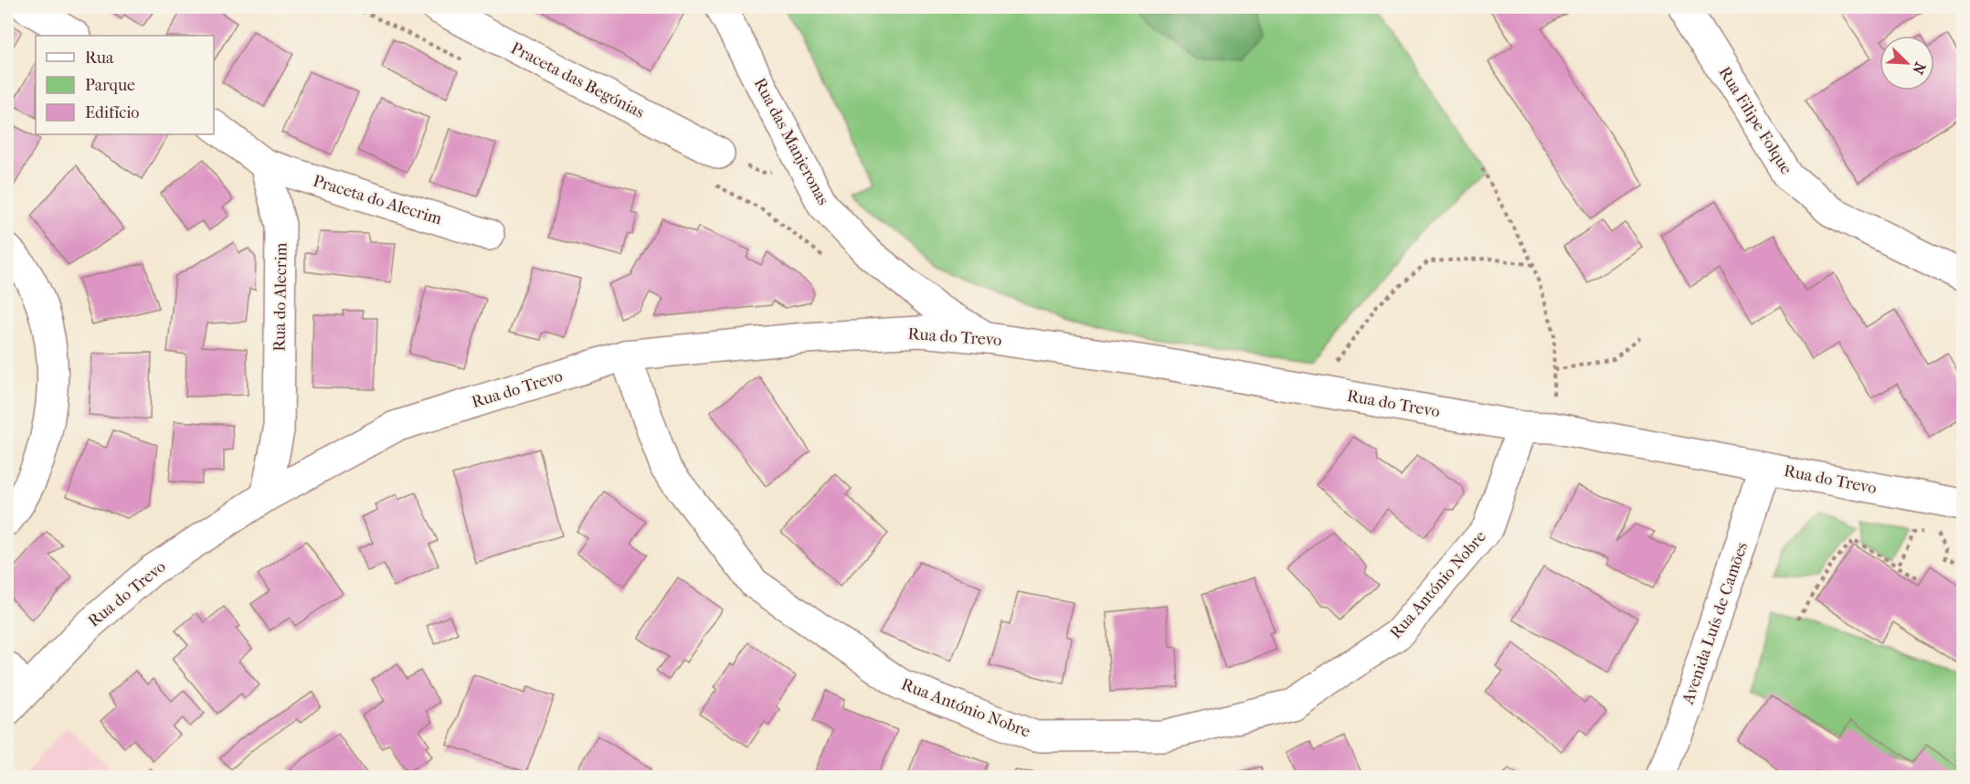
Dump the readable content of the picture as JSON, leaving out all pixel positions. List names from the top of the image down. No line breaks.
{"streets":{"street":["Praceta das Begónias","Rua Filipe Folque","Rua das Manjeronas","Praceta do Alecrim","Rua do Alecrim","Rua do Trevo","Rua António Nobre","Avenida Luís de Camões"]},"crossings":[["Rua das Manjeronas","Rua do Trevo"],["Praceta do Alecrim","Rua do Alecrim"],["Rua do Alecrim","Rua do Trevo"],["Rua do Trevo","Rua António Nobre"],["Rua do Trevo","Avenida Luís de Camões"]],"legend":["Rua","Parque","Edifício"],"north":"bottom right"}
